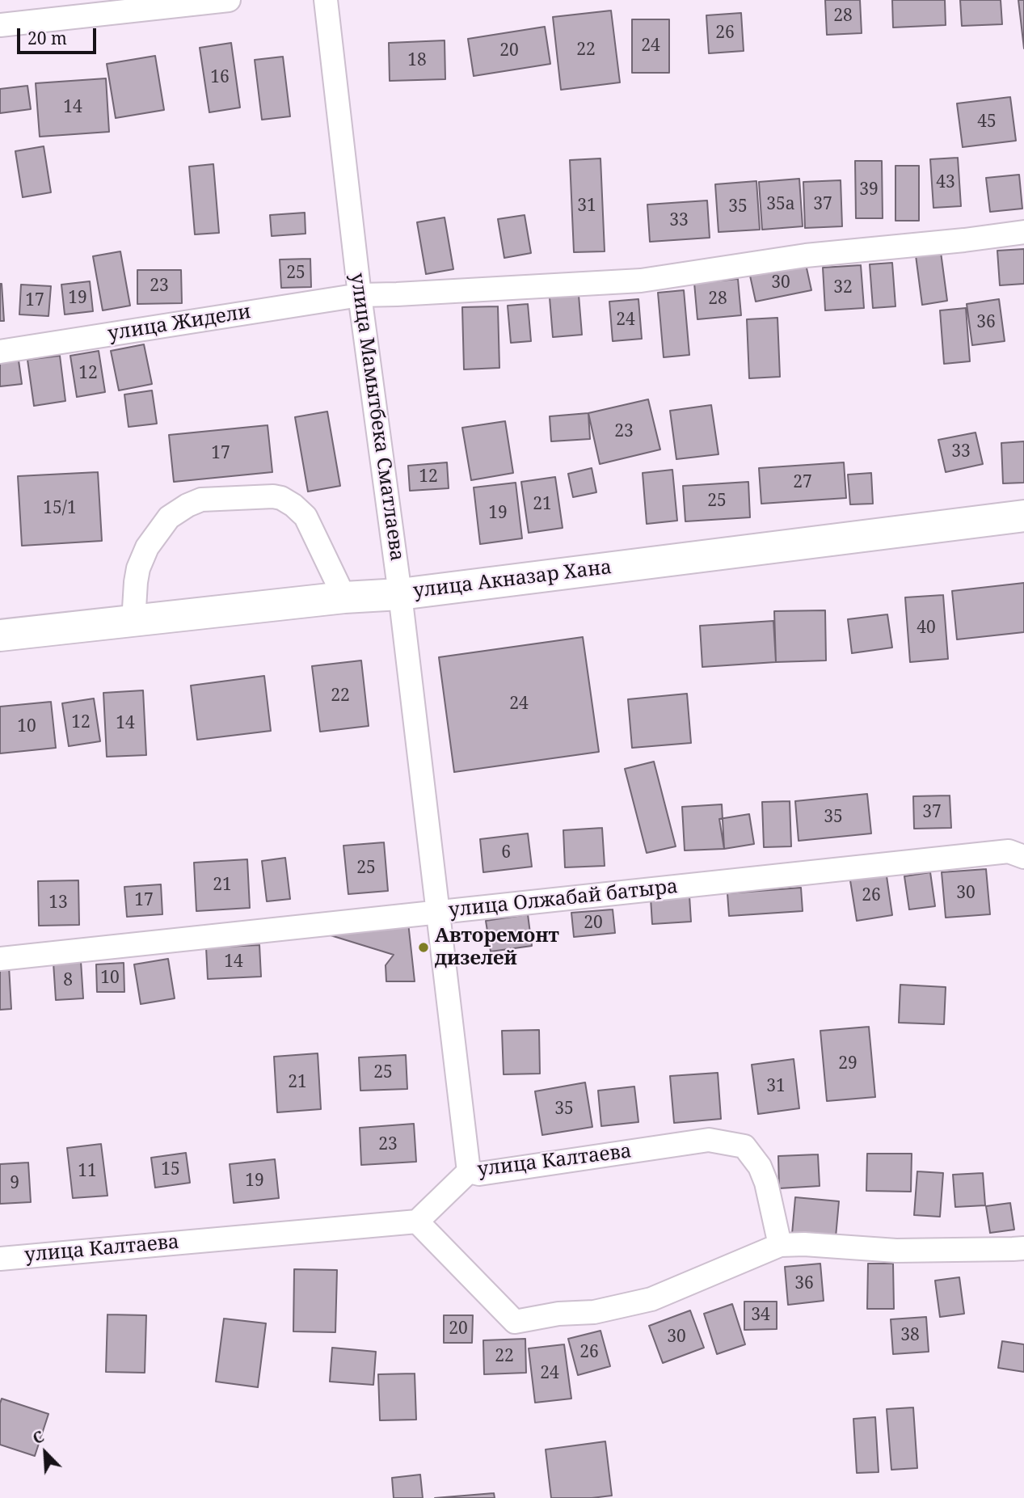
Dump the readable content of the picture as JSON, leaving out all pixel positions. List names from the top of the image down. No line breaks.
{"streets":{"main road":["улица Акназар Хана"],"street":["улица Жидели","улица Мамытбека Сматлаева","улица Олжабай батыра","улица Калтаева"]},"crossings":[["улица Жидели","улица Мамытбека Сматлаева"],["улица Мамытбека Сматлаева","улица Акназар Хана"],["улица Мамытбека Сматлаева","улица Олжабай батыра"],["улица Мамытбека Сматлаева","улица Калтаева"]],"places":["Авторемонт дизелей"],"house_numbers":["28","26","24","22","20","18","16","14","45","43","39","35а","37","31","35","33","25","30","23","32","19","28","17","24","36","12","23","33","17","12","27","25","21","15/1","19","40","22","24","12","14","10","37","35","6","25","21","30","26","17","13","20","14","10","8","29","25","21","31","35","23","15","11","19","9","36","34","20","38","30","26","22","24"],"scale_bar":"20 m","north":"top left"}
